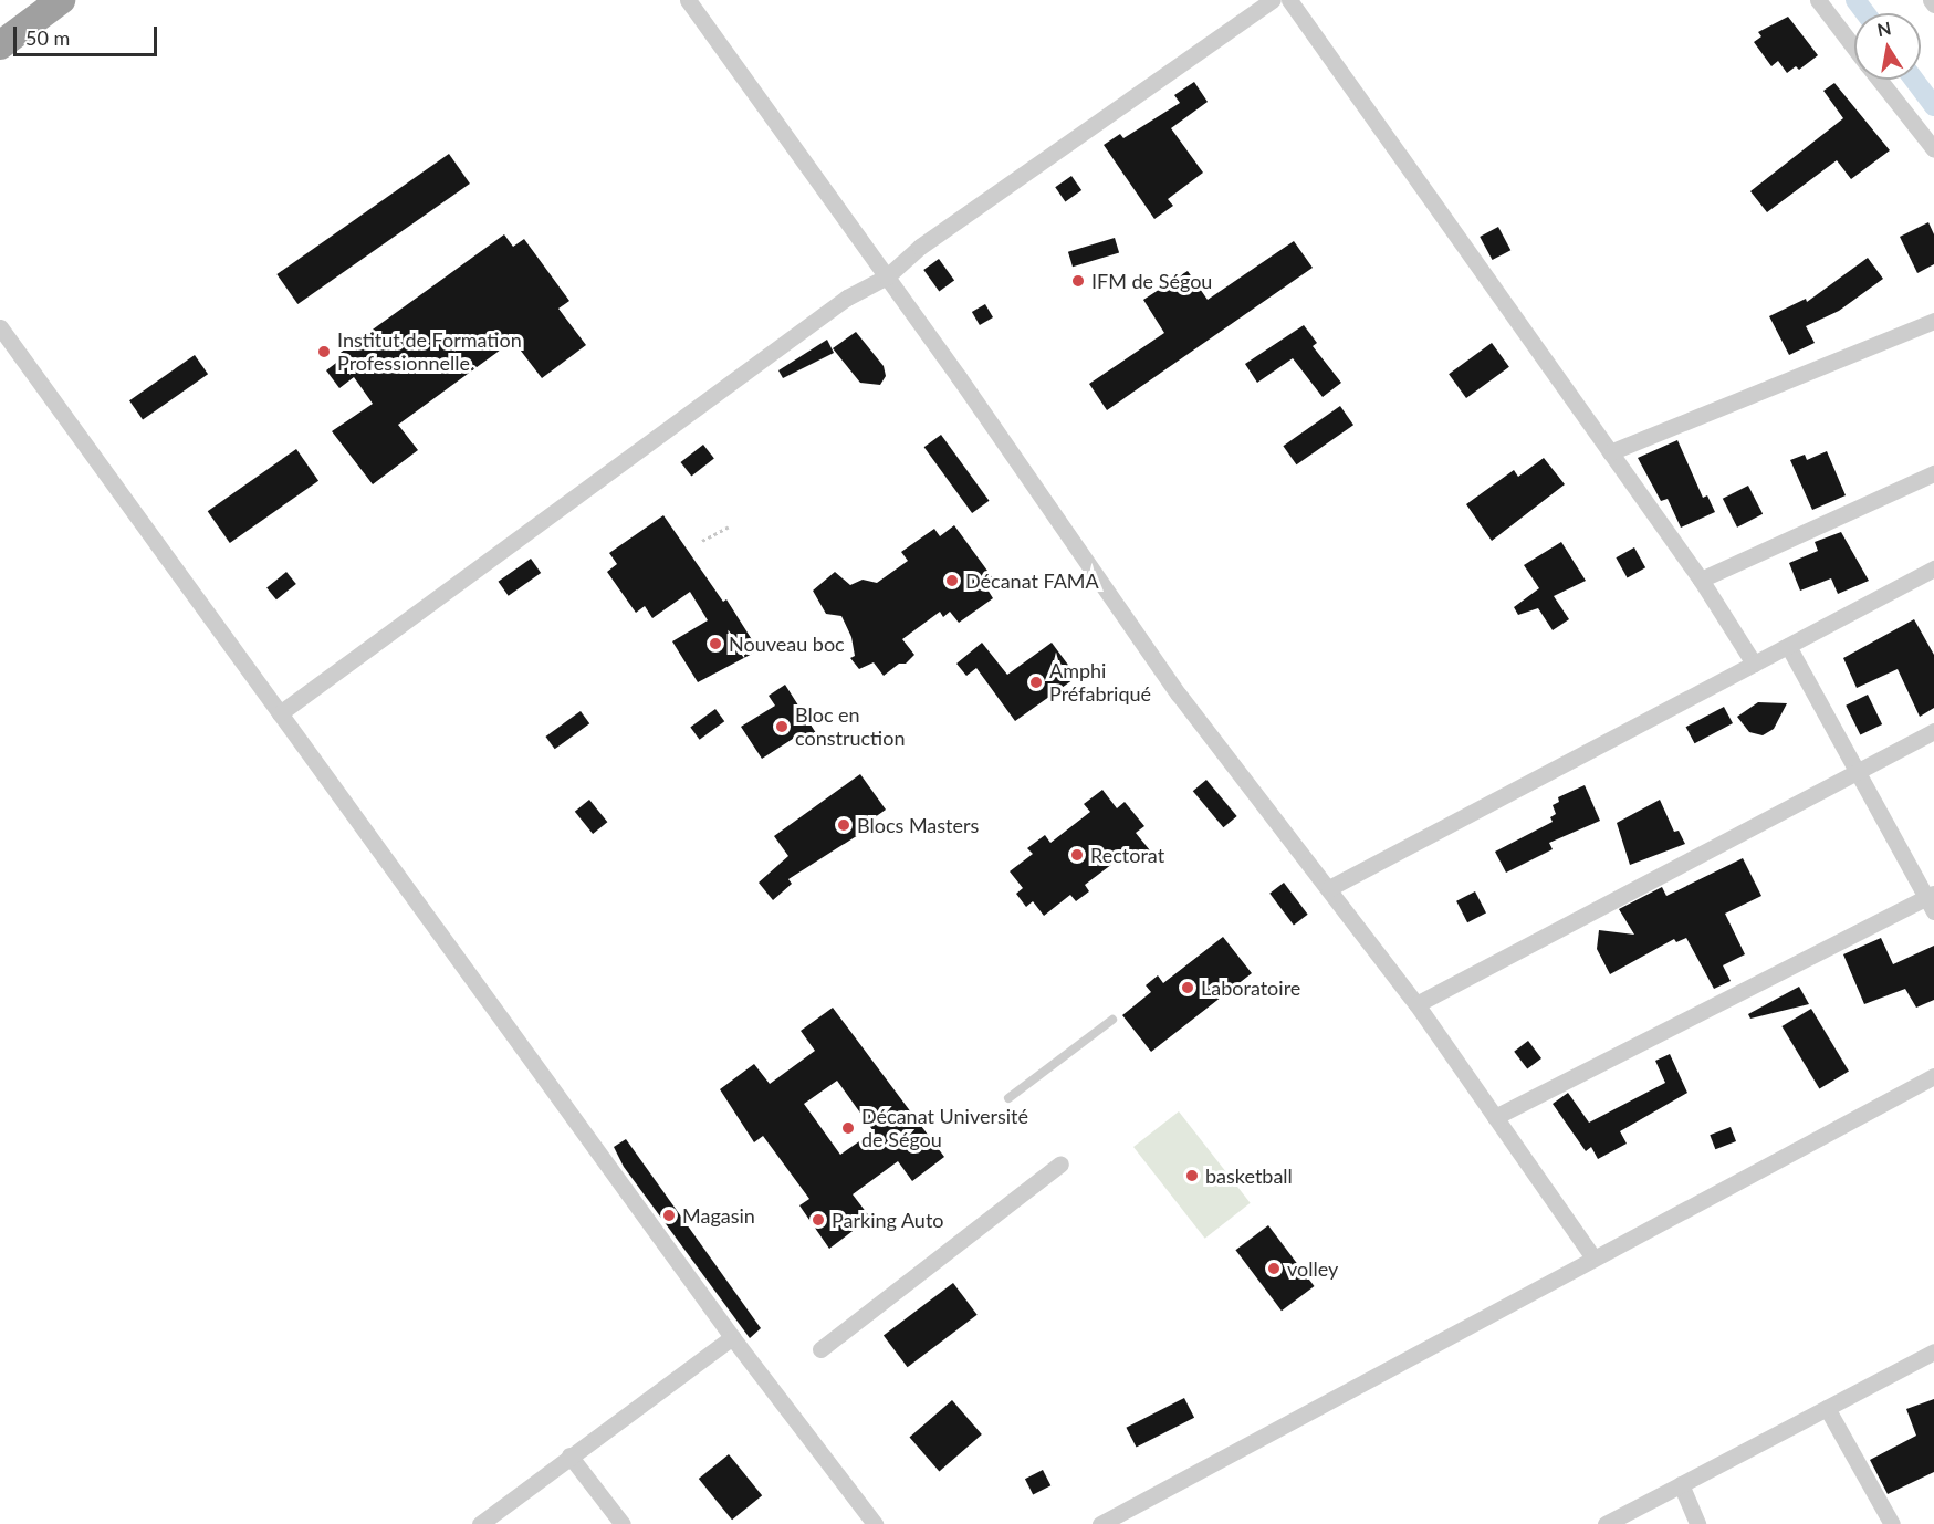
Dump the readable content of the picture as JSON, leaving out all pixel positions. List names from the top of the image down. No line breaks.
{"places":["IFM de Ségou","Institut de Formation Professionnelle.","Décanat FAMA","Nouveau boc","Amphi Préfabriqué","Bloc en construction","Blocs Masters","Rectorat","Laboratoire","Décanat Université de Ségou","basketball","Magasin","Parking Auto","volley"],"scale_bar":"50 m","north":"top"}
